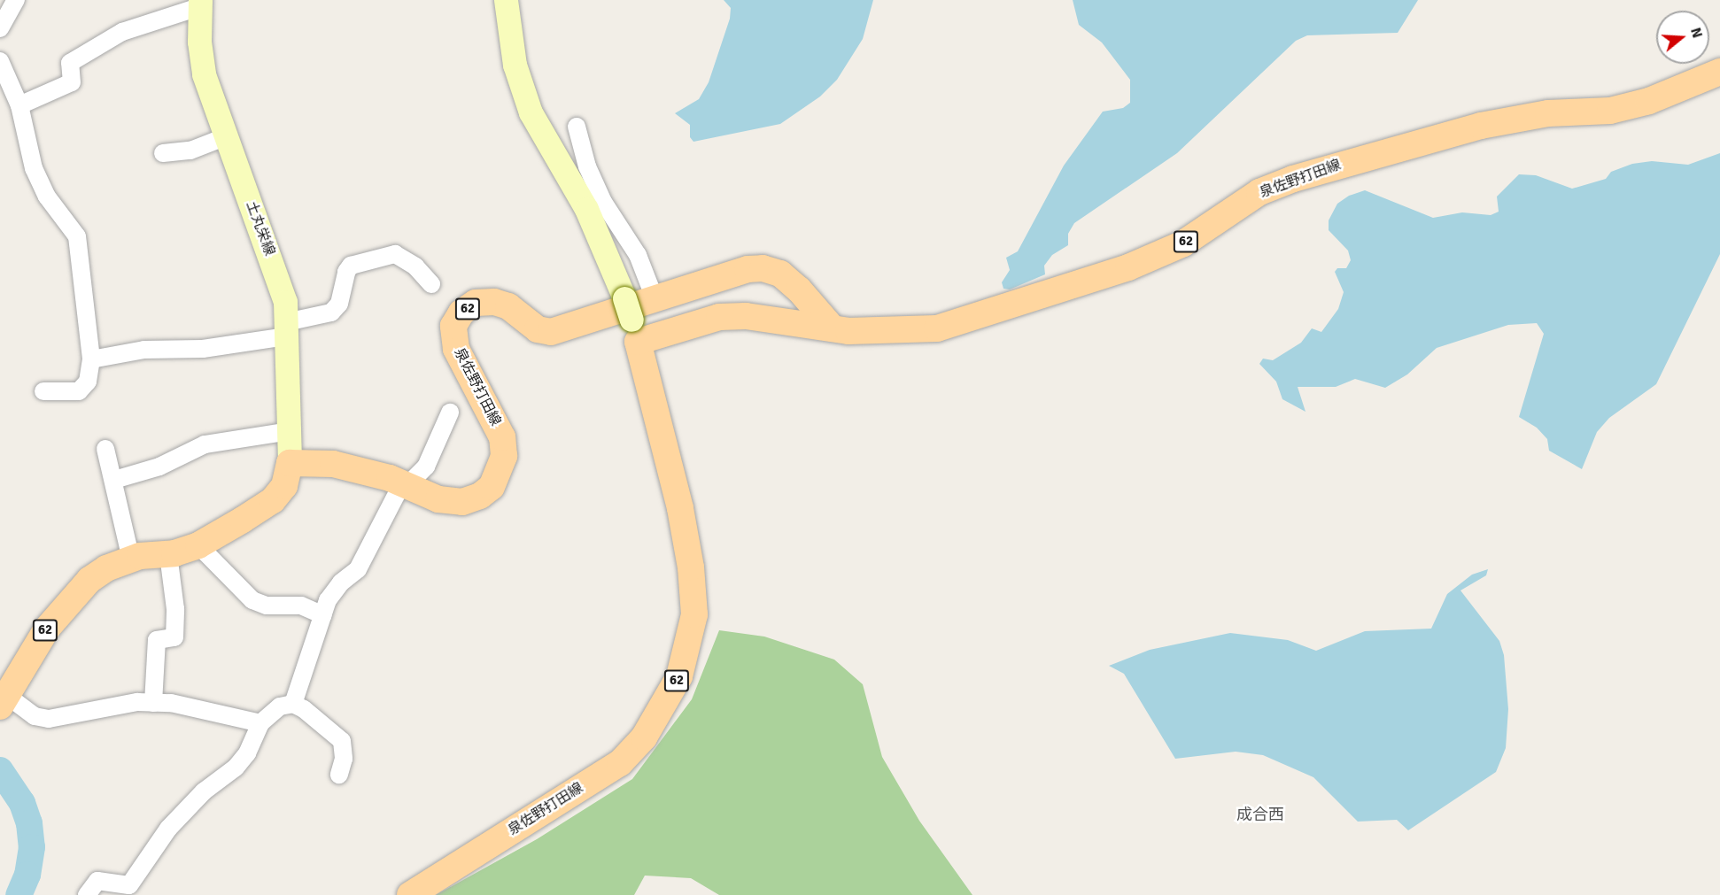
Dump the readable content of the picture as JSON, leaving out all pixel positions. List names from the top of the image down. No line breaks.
{"streets":{"main road":["泉佐野打田線","土丸栄線","62"]},"crossings":[["泉佐野打田線","土丸栄線"],["泉佐野打田線","62"],["土丸栄線","62"]],"districts":["成合西"],"north":"right"}
